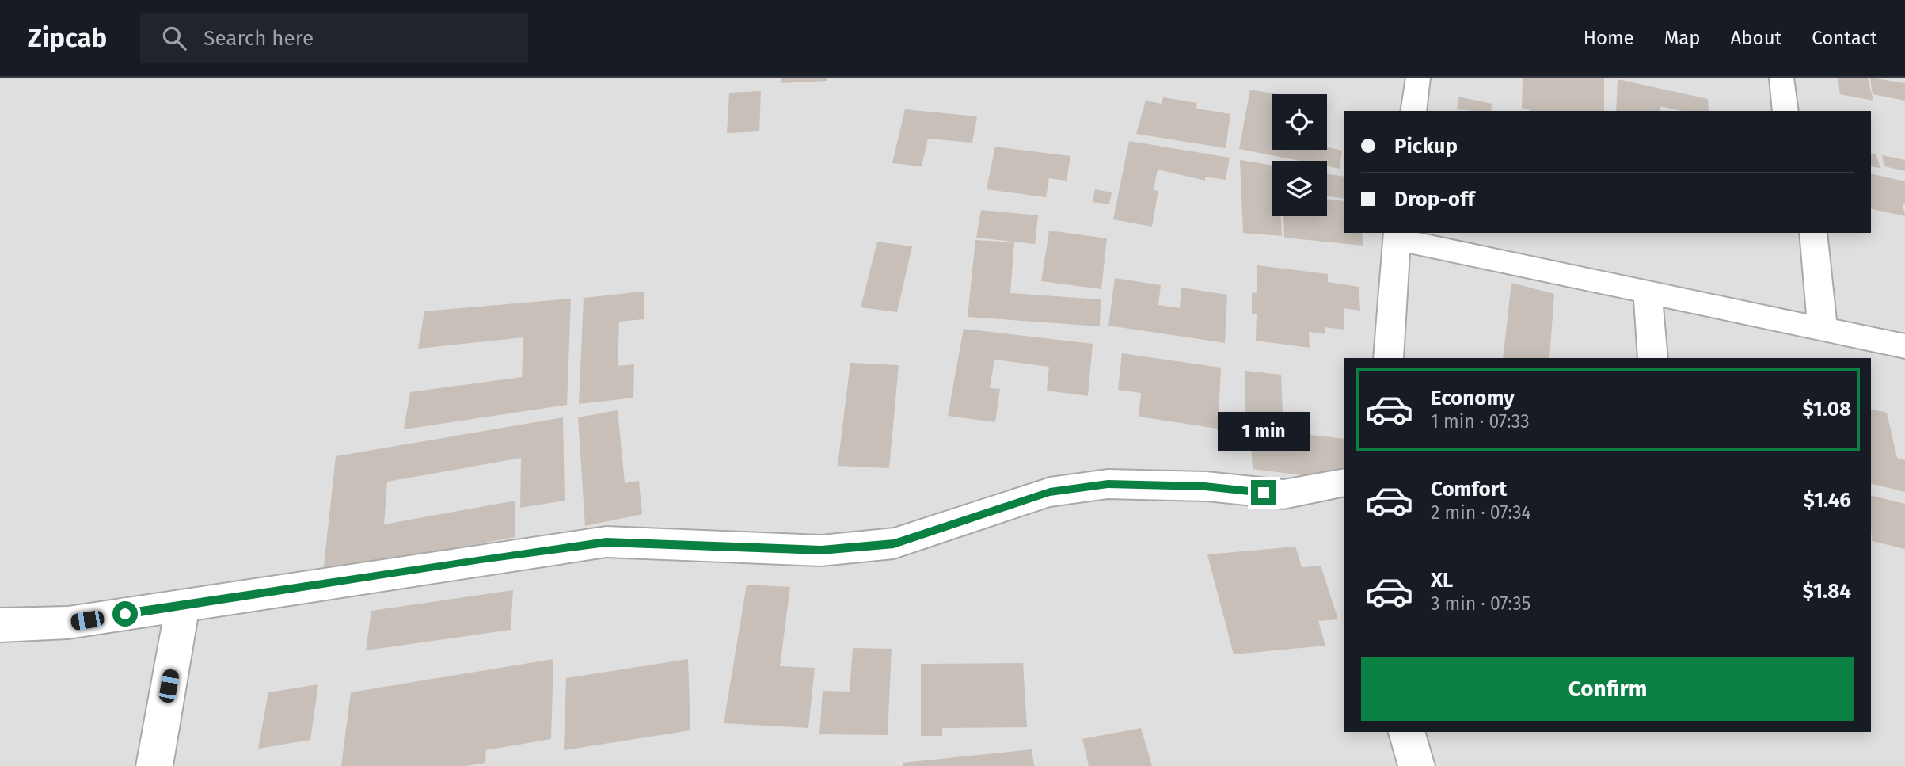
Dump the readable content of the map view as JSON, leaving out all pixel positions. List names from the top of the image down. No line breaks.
{"page":{"header":"Zipcab","search":"Search here","nav":["Home","Map","About","Contact"],"banner":["Pickup","Drop-off"],"list":[{"name":"Economy","note":"1 min · 07:33","value":"$1.08"},{"name":"Comfort","note":"2 min · 07:34","value":"$1.46"},{"name":"XL","note":"3 min · 07:35","value":"$1.84"}],"bubble":"1 min","buttons":"Confirm"}}
